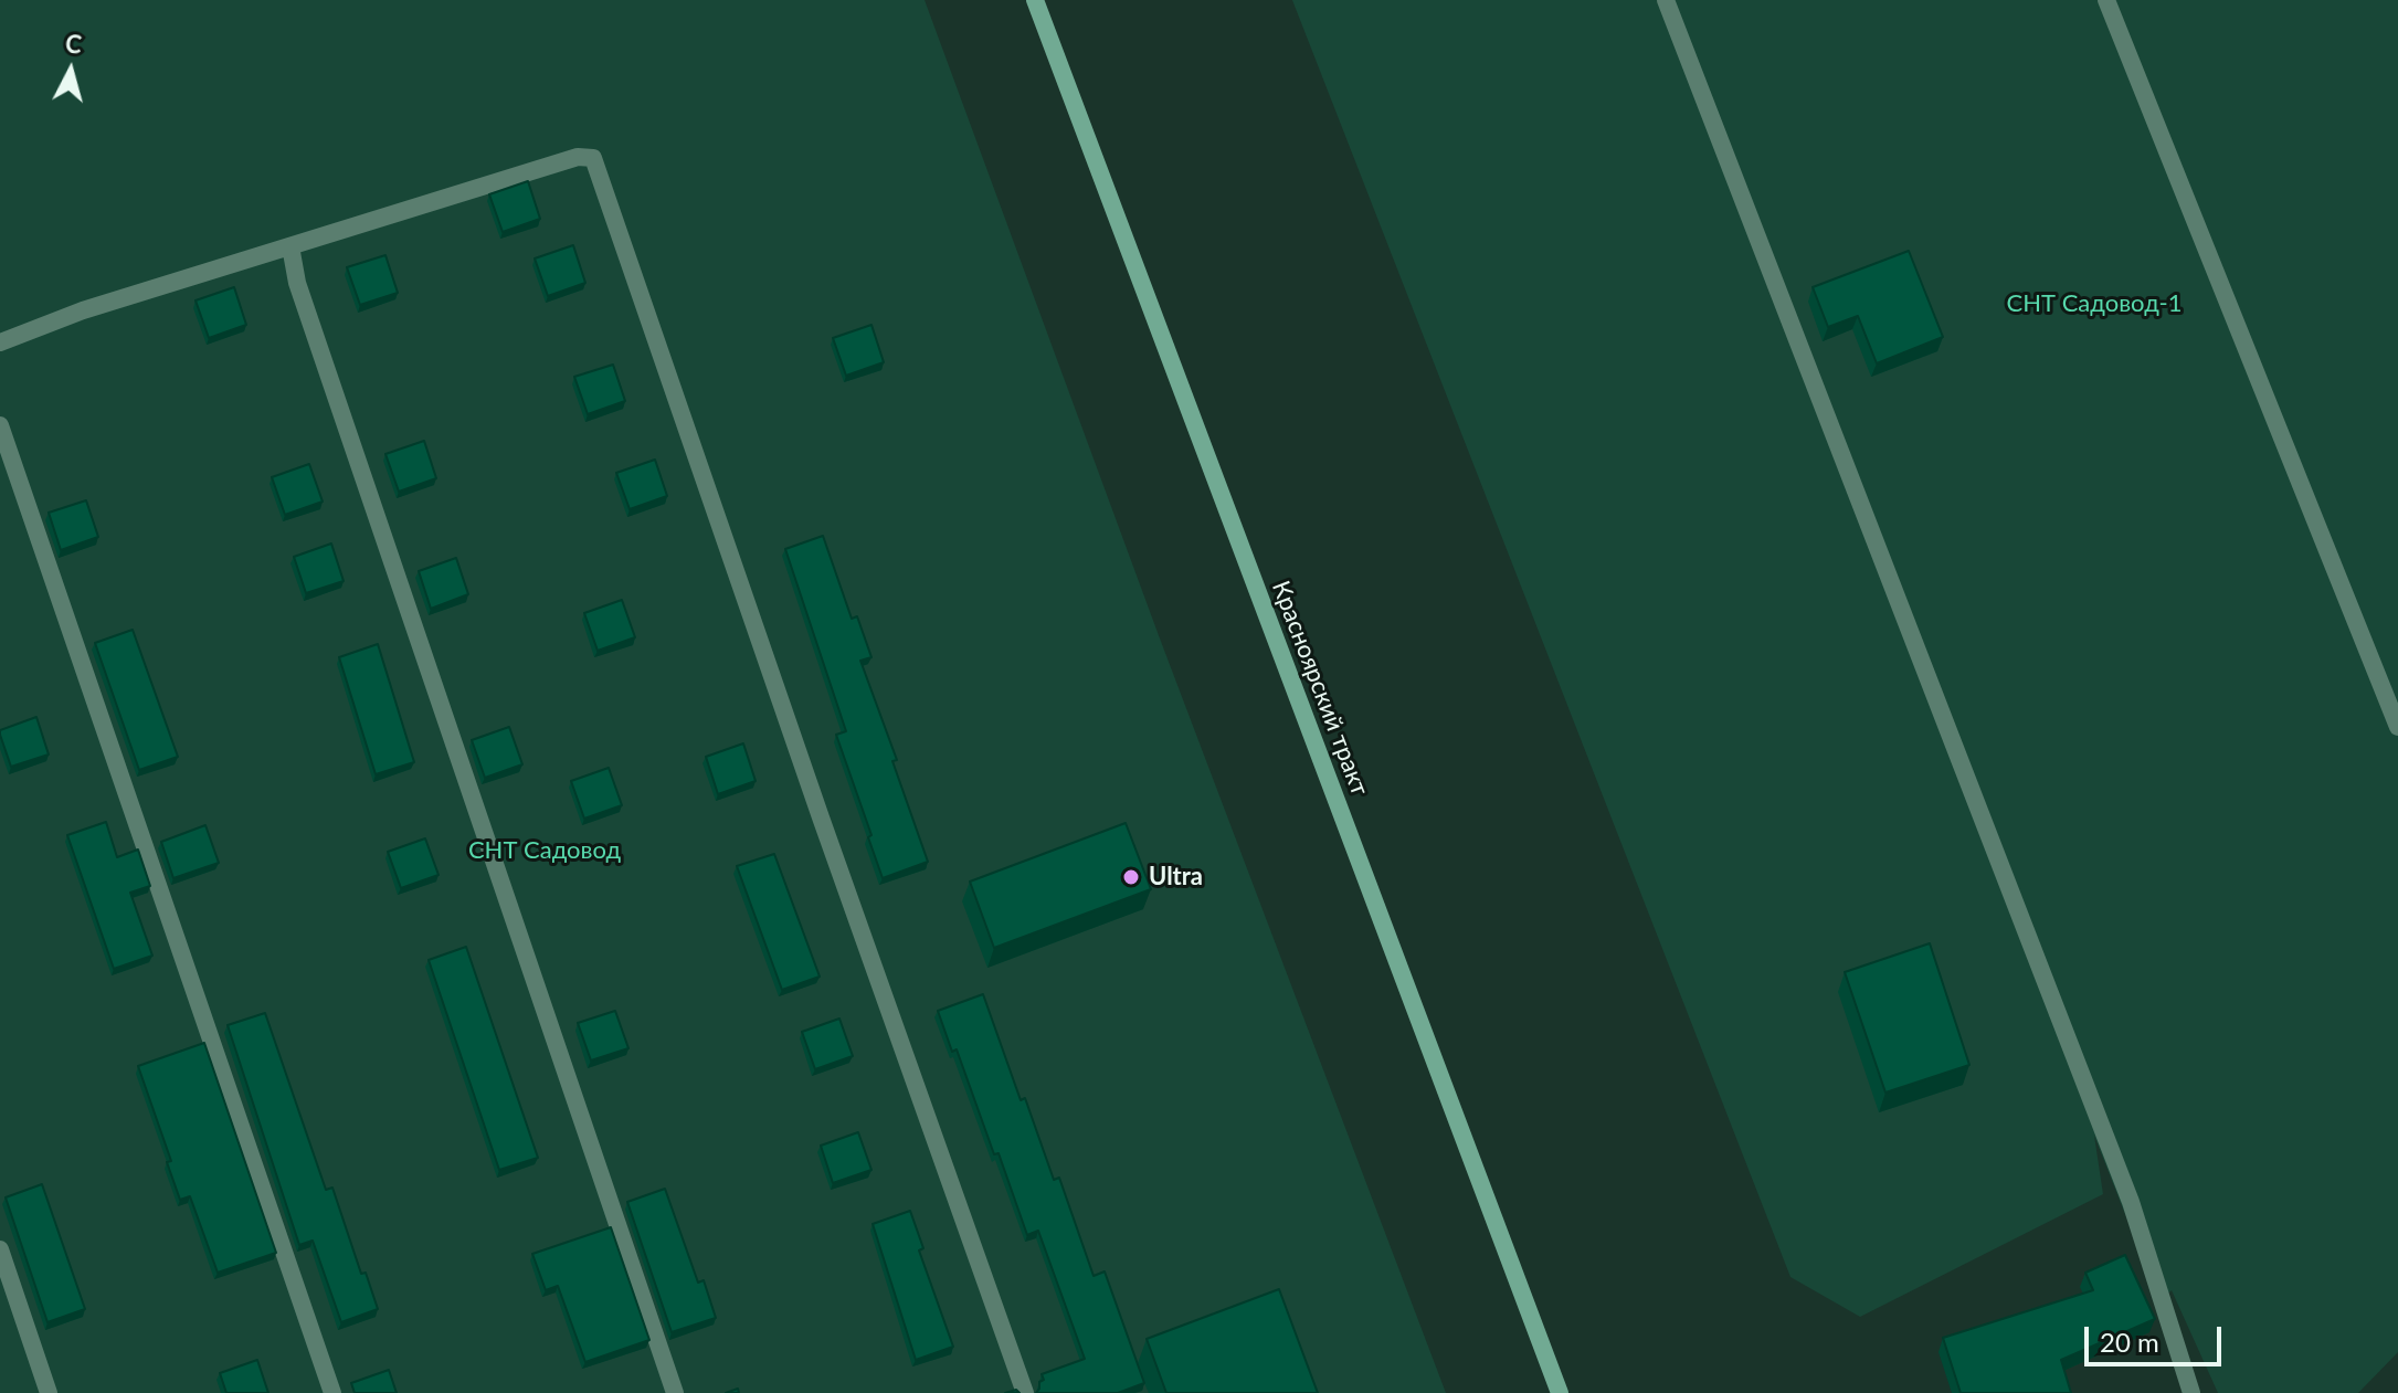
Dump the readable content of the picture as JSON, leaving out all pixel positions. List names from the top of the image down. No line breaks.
{"streets":{"main road":["Красноярский тракт"]},"parks":["СНТ Садовод-1","СНТ Садовод"],"places":["Ultra"],"scale_bar":"20 m","north":"top"}
